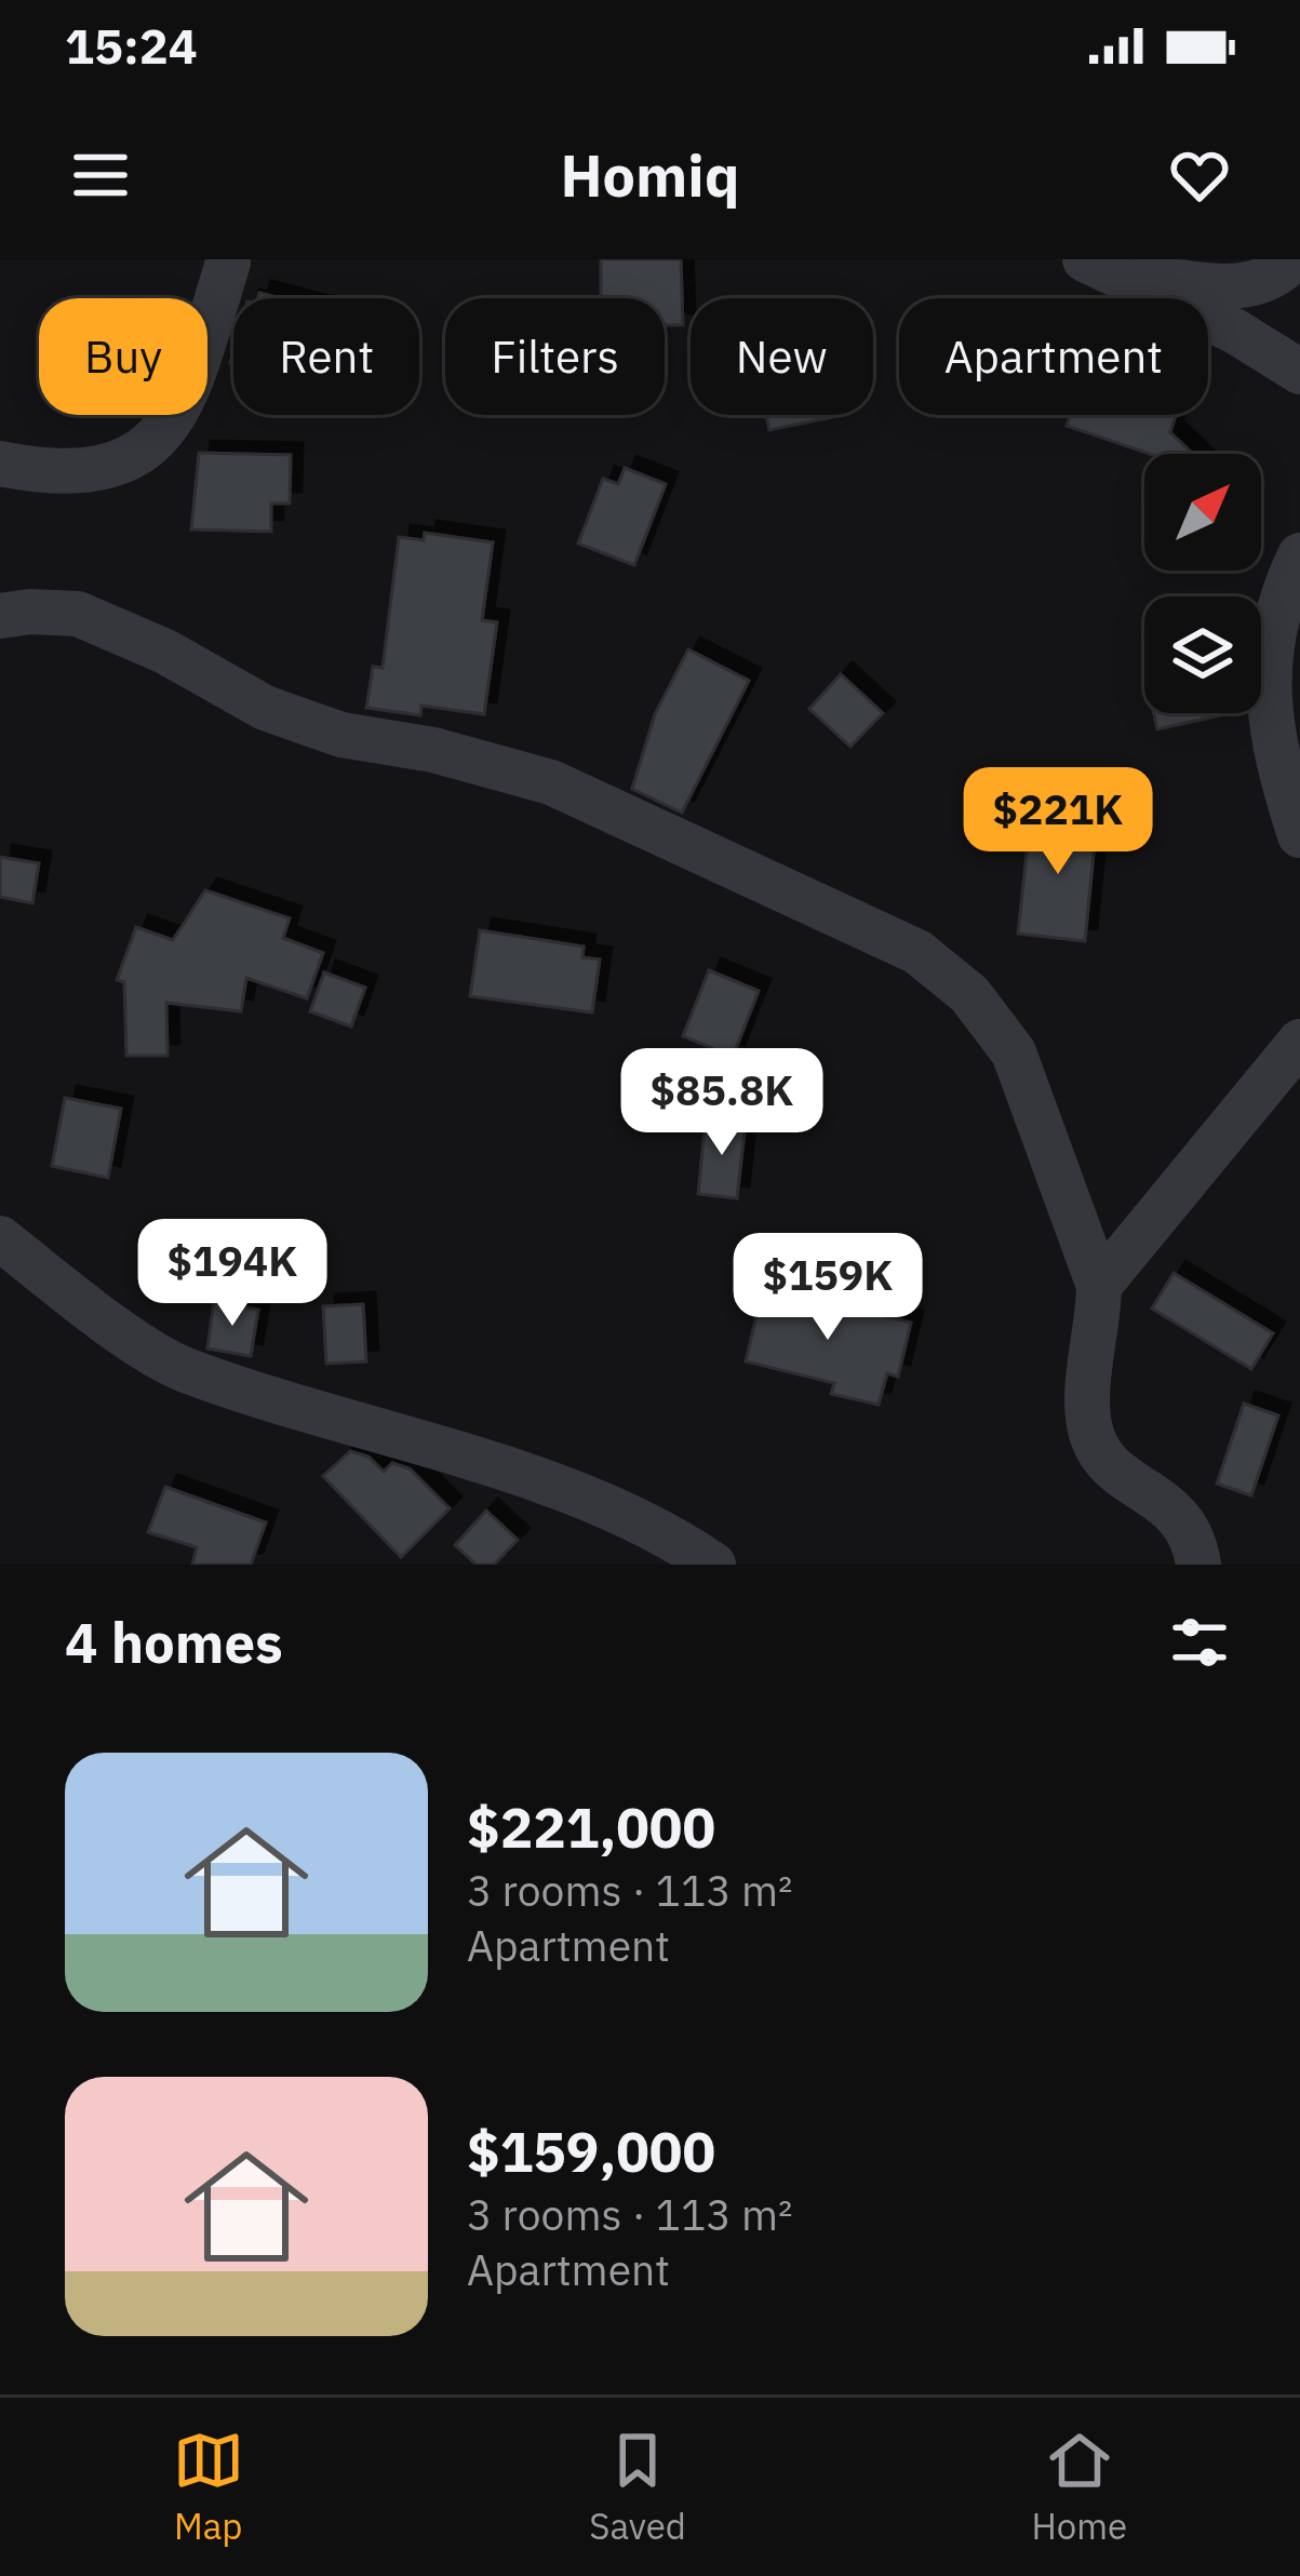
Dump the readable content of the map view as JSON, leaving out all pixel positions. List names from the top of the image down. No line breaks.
{"north":"top right","page":{"status":"15:24","header":"Homiq","chip":["Buy","Rent","Filters","New","Apartment"],"price":["$221K","$85.8K","$194K","$159K"],"heading":"4 homes","list":[{"name":"$221,000","note":"3 rooms · 113 m² · Apartment"},{"name":"$159,000","note":"3 rooms · 113 m² · Apartment"}],"tabs":["Map","Saved","Home"]}}
